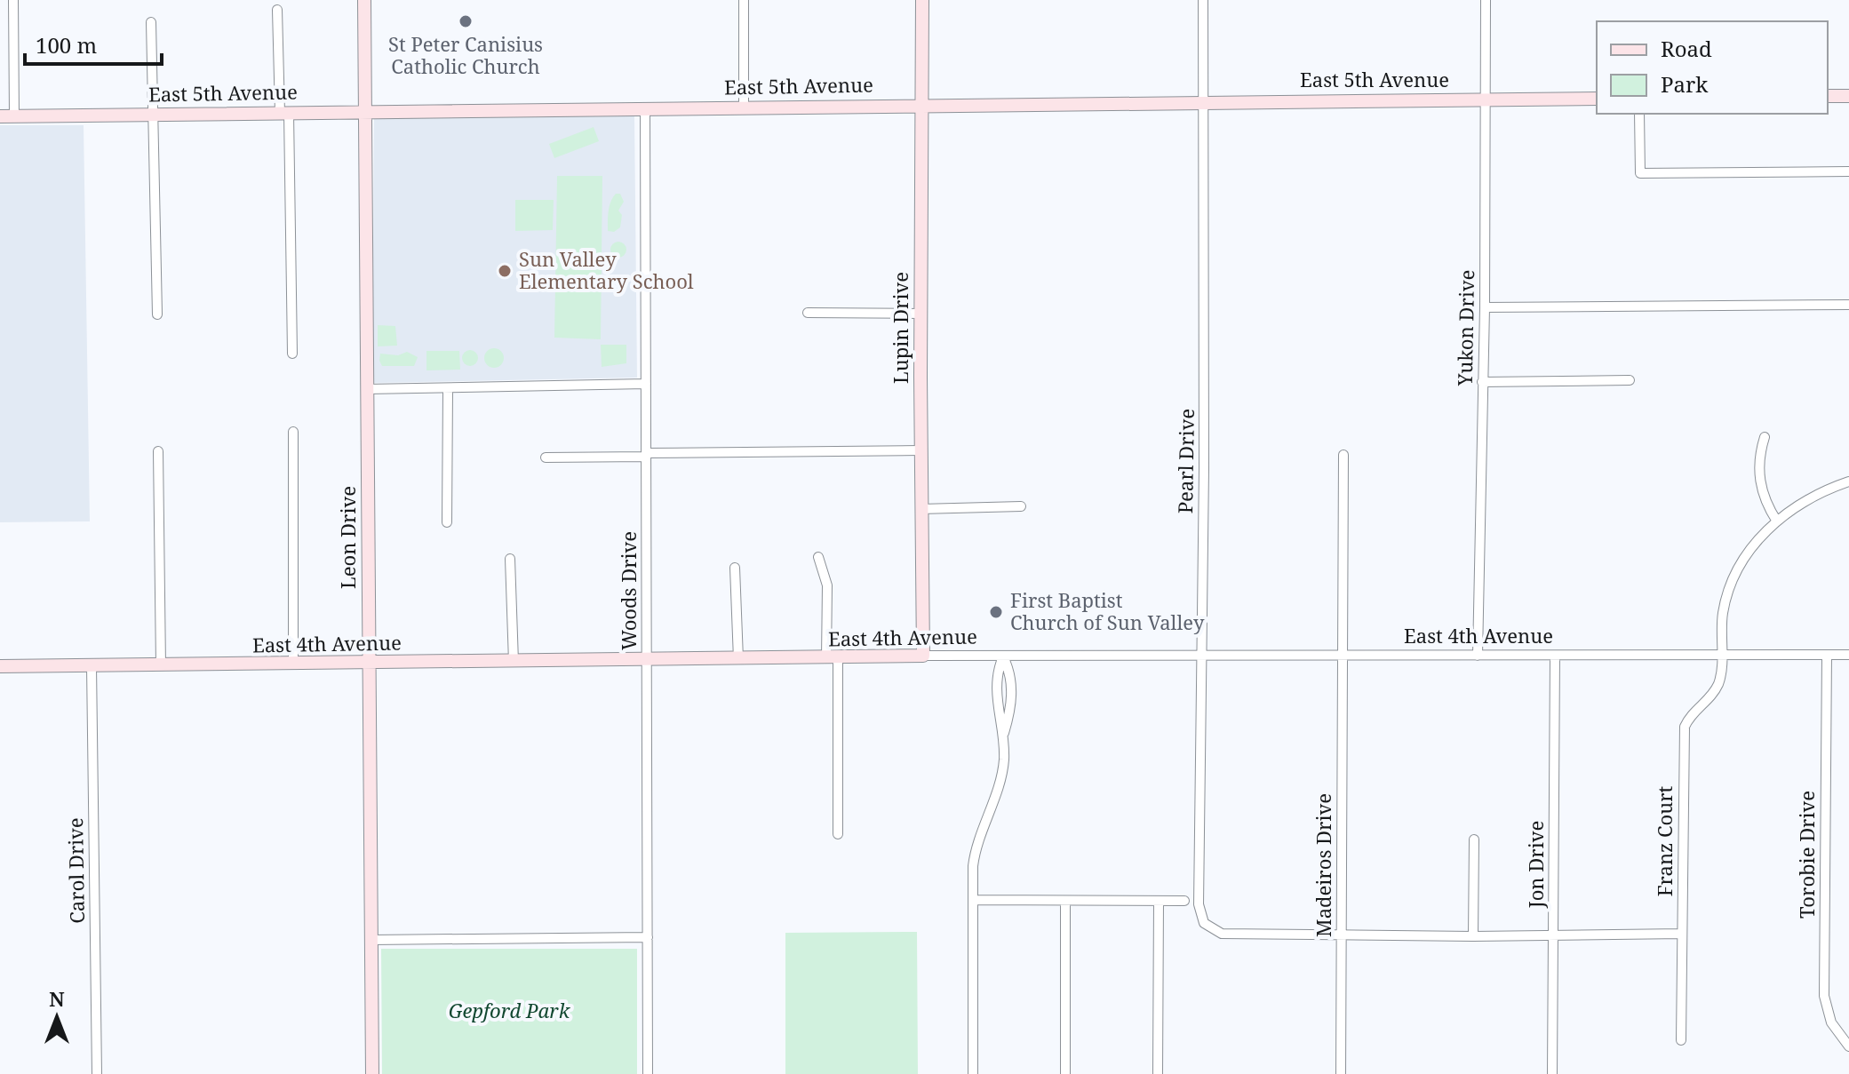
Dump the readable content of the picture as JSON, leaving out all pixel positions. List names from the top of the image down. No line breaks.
{"streets":{"street":["East 5th Avenue","Lupin Drive","Yukon Drive","Pearl Drive","Leon Drive","Woods Drive","East 4th Avenue","Franz Court","Torobie Drive","Jon Drive","Madeiros Drive","Carol Drive"]},"crossings":[["East 5th Avenue","Lupin Drive"],["East 5th Avenue","Yukon Drive"],["East 5th Avenue","Pearl Drive"],["East 5th Avenue","Leon Drive"],["East 5th Avenue","Woods Drive"],["Lupin Drive","East 4th Avenue"],["Yukon Drive","East 4th Avenue"],["Pearl Drive","East 4th Avenue"],["Pearl Drive","Madeiros Drive"],["Leon Drive","East 4th Avenue"],["Woods Drive","East 4th Avenue"],["East 4th Avenue","Franz Court"],["East 4th Avenue","Torobie Drive"],["East 4th Avenue","Jon Drive"],["East 4th Avenue","Madeiros Drive"],["East 4th Avenue","Carol Drive"]],"parks":["Gepford Park"],"places":["St Peter Canisius Catholic Church","Sun Valley Elementary School","First Baptist Church of Sun Valley"],"legend":["Road","Park"],"scale_bar":"100 m","north":"top"}
